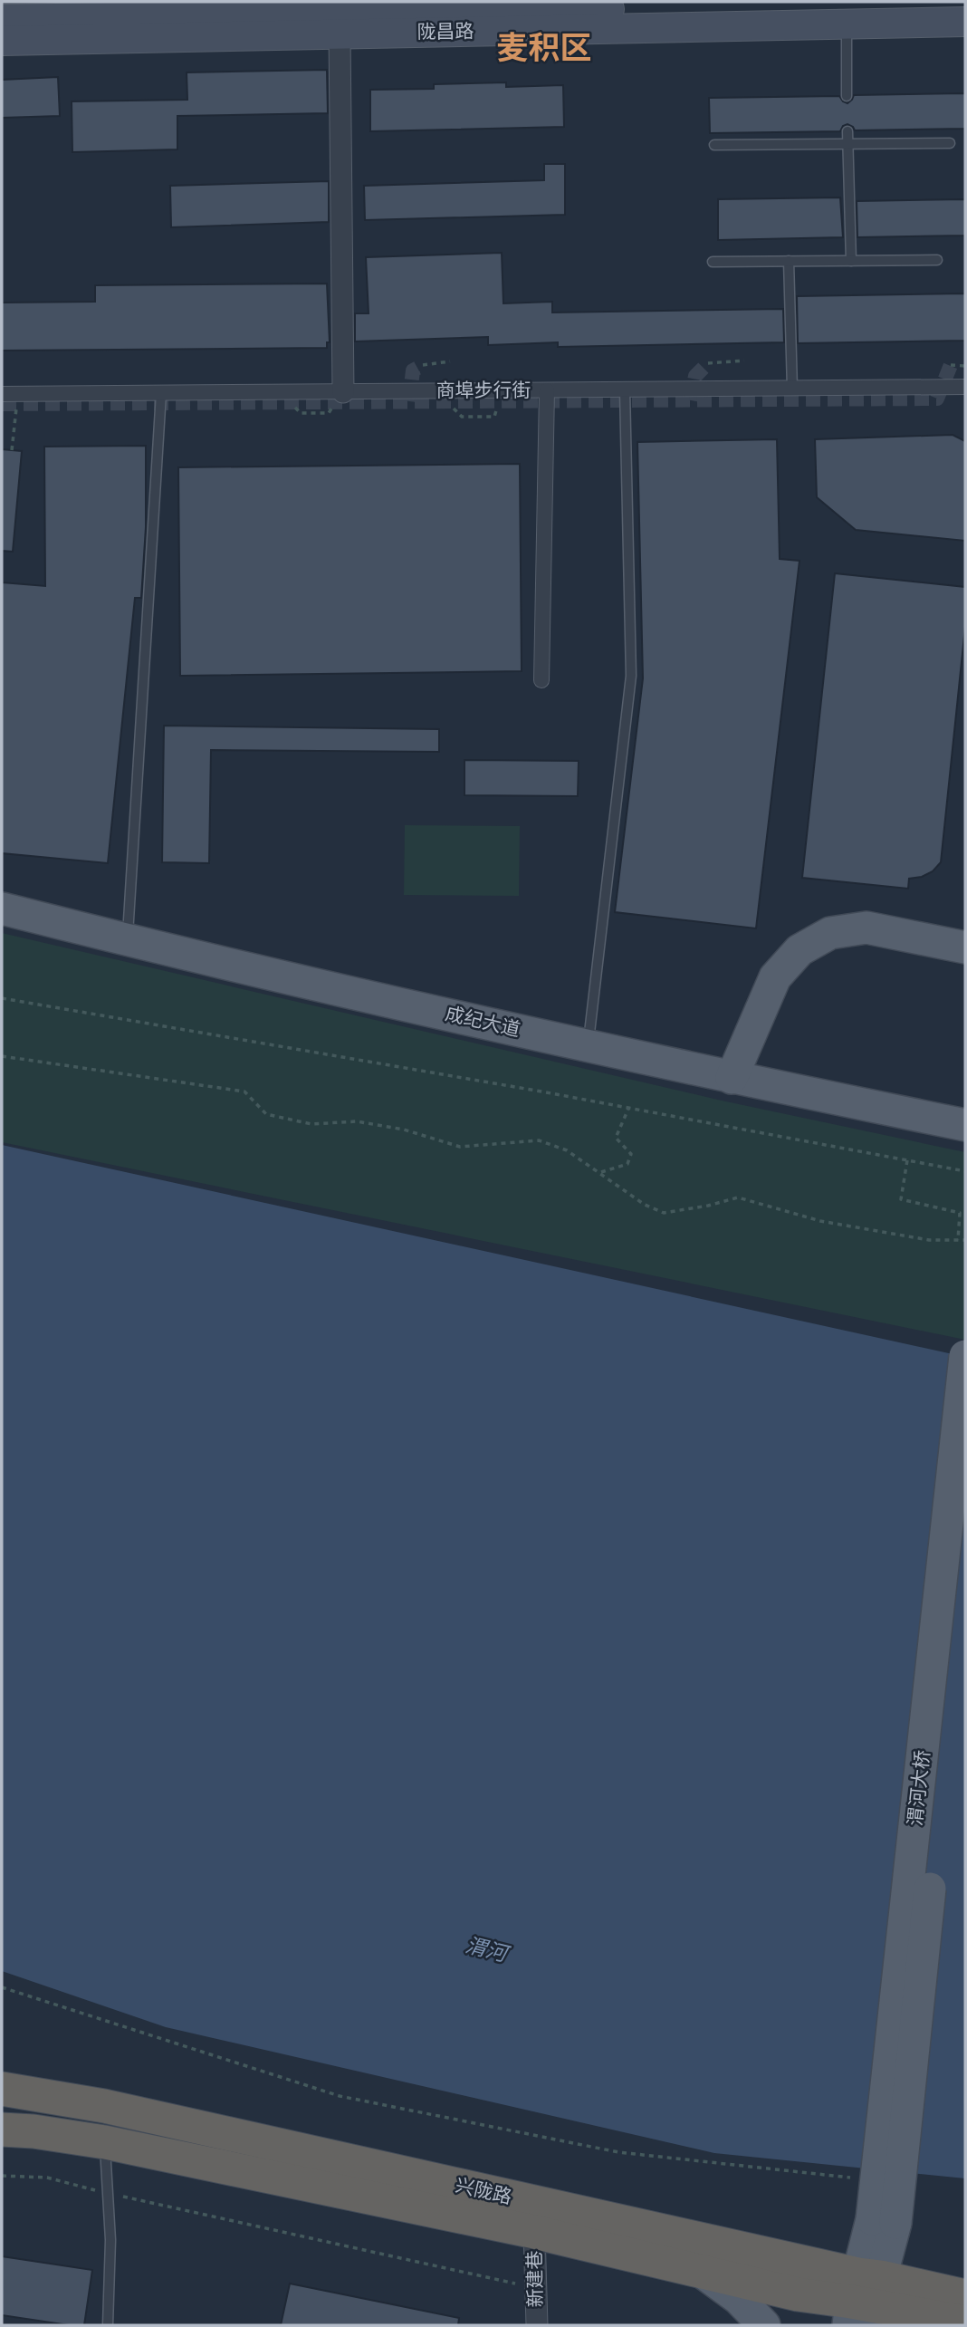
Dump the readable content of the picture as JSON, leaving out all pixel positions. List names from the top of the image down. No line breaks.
{"streets":{"highway":["兴陇路"],"main road":["陇昌路","成纪大道","渭河大桥"],"street":["商埠步行街","新建巷"]},"crossings":[["兴陇路","新建巷"]],"districts":["麦积区"],"water":["渭河"]}
